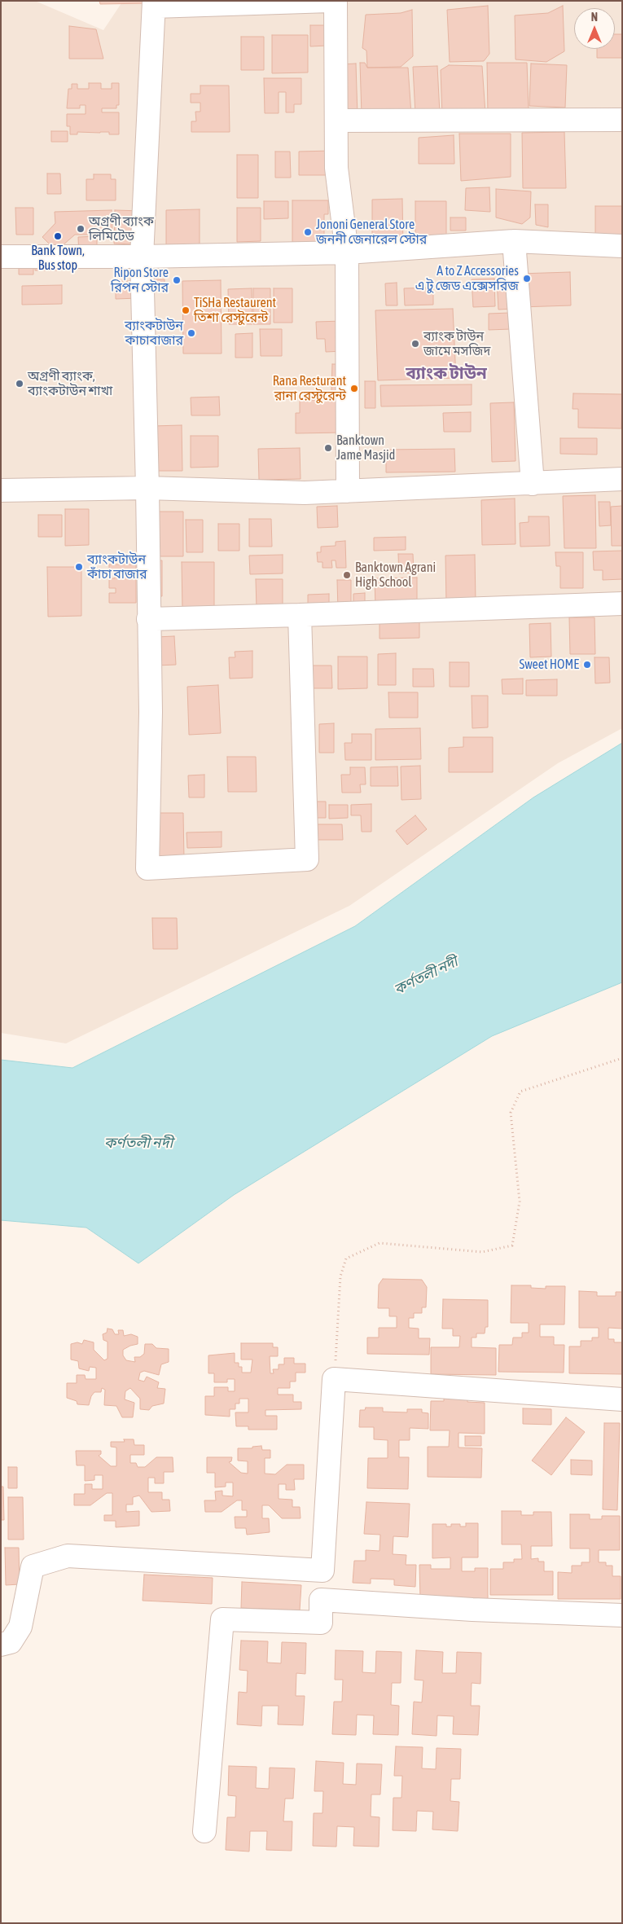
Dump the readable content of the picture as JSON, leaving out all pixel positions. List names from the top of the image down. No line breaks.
{"districts":["ব্যাংক টাউন"],"water":["কর্ণতলী নদী"],"places":["অগ্রণী ব্যাংক লিমিটেড","Jononi General Store জননী জেনারেল স্টোর","Bank Town, Bus stop","A to Z Accessories এ টু জেড এক্সেসরিজ","Ripon Store রিপন স্টোর","TiSHa Restaurent তিশা রেস্টুরেন্ট","ব্যাংকটাউন কাচাবাজার","ব্যাংক টাউন জামে মসজিদ","অগ্রণী ব্যাংক, ব্যাংকটাউন শাখা","Rana Resturant রানা রেস্টুরেন্ট","Banktown Jame Masjid","ব্যাংকটাউন কাঁচা বাজার","Banktown Agrani High School","Sweet HOME"],"north":"top"}
